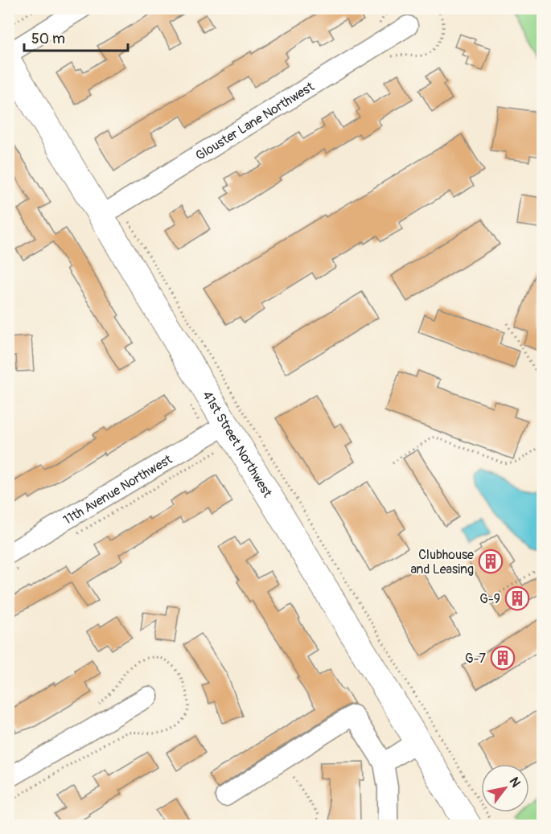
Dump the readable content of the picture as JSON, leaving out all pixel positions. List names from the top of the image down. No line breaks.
{"streets":{"main road":["41st Street Northwest"],"street":["Glouster Lane Northwest","11th Avenue Northwest"]},"crossings":[["Glouster Lane Northwest","41st Street Northwest"],["41st Street Northwest","11th Avenue Northwest"]],"places":{"building":["Clubhouse and Leasing","G-9","G-7"]},"scale_bar":"50 m","north":"top right"}
